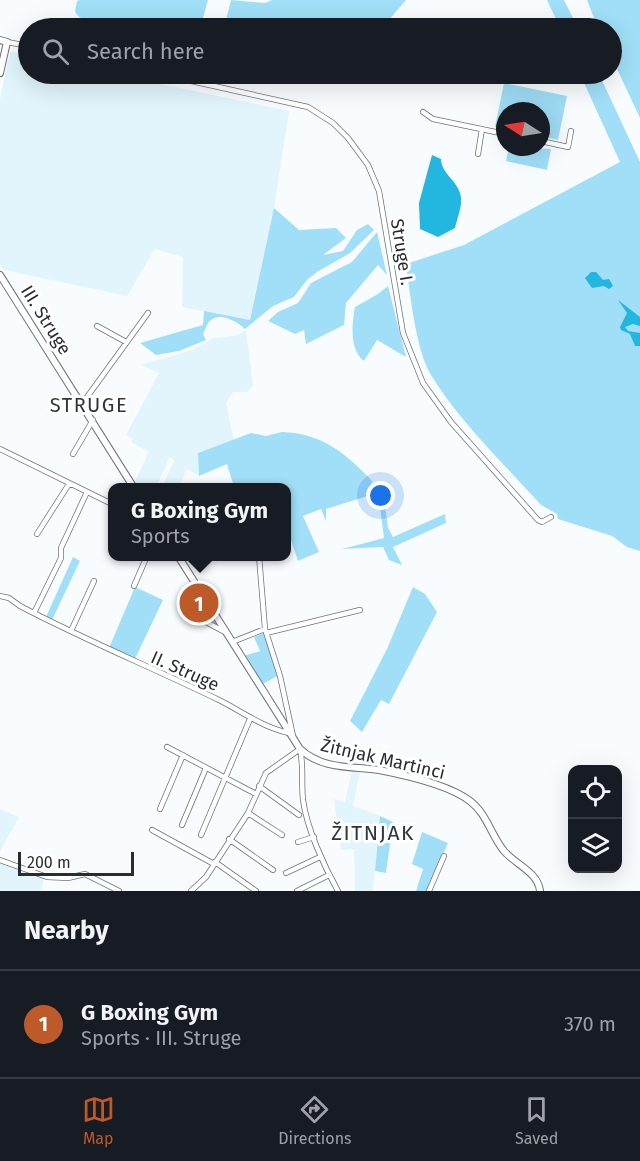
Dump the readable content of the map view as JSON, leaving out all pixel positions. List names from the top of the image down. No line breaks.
{"streets":{"street":["Struge I.","III. Struge","II. Struge","Žitnjak Martinci"]},"districts":["STRUGE","ŽITNJAK"],"scale_bar":"200 m","north":"left","page":{"search":"Search here","popup":["G Boxing Gym","Sports"],"pins":"1","scale":"200 m","heading":"Nearby","list":[{"mark":"1","name":"G Boxing Gym","note":"Sports · III. Struge","value":"370 m"}],"nav":["Map","Directions","Saved"]}}
